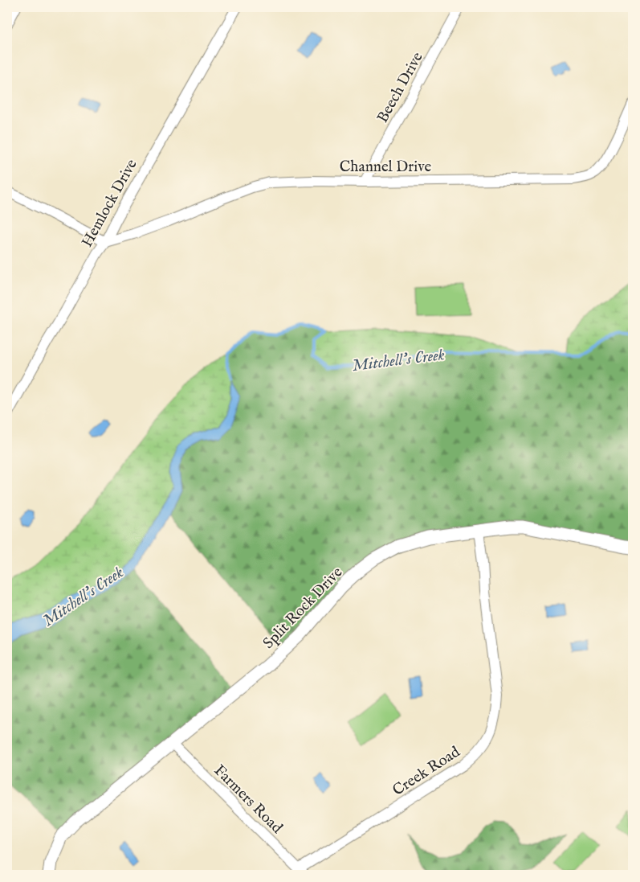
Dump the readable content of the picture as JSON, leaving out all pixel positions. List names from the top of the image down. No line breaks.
{"streets":{"street":["Beech Drive","Channel Drive","Hemlock Drive","Split Rock Drive","Creek Road","Farmers Road"]},"crossings":[["Beech Drive","Channel Drive"],["Channel Drive","Hemlock Drive"],["Split Rock Drive","Creek Road"],["Split Rock Drive","Farmers Road"],["Creek Road","Farmers Road"]],"water":["Mitchell's Creek"]}
